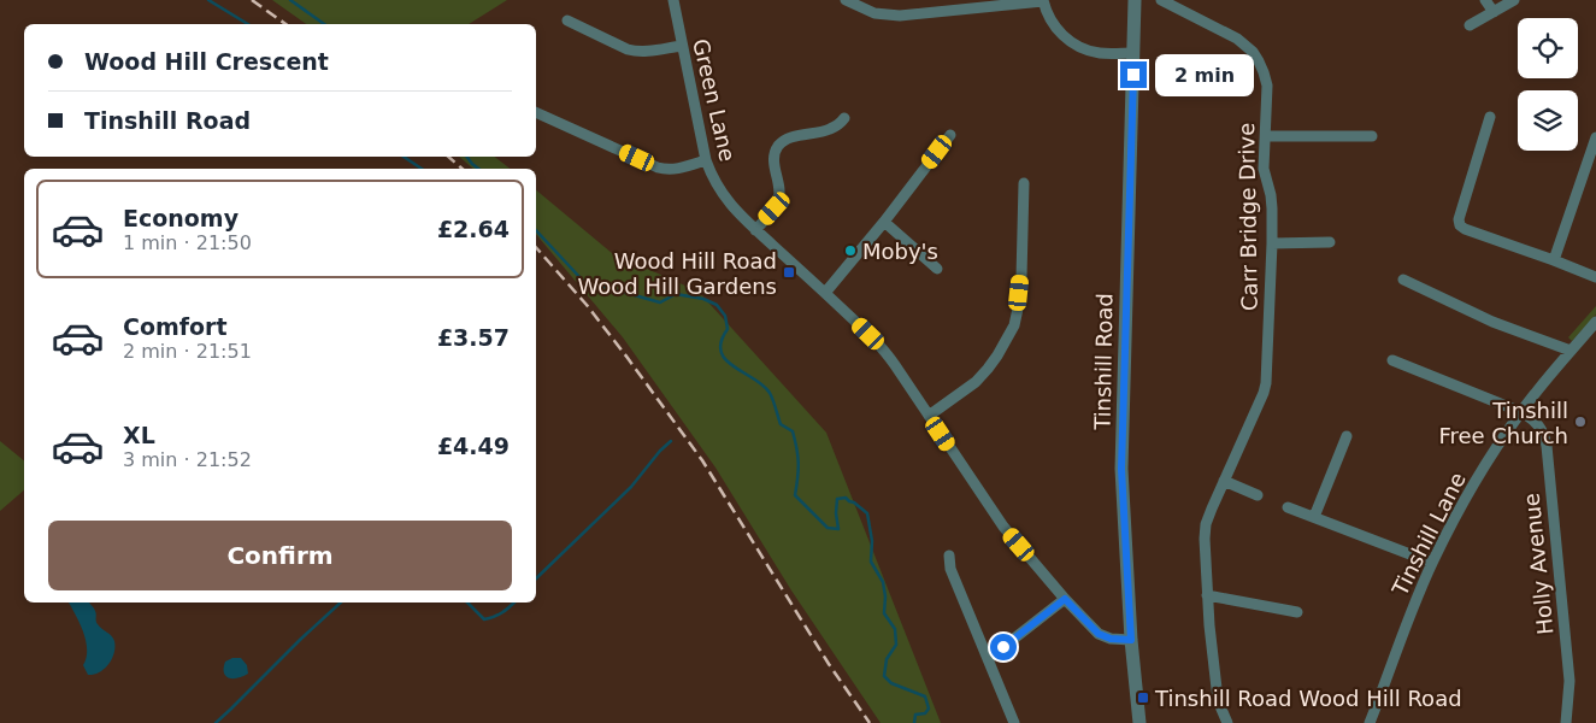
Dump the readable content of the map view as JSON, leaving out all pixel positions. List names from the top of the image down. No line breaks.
{"streets":{"street":["Green Lane","Carr Bridge Drive","Tinshill Road","Tinshill Lane","Holly Avenue"]},"crossings":[["Green Lane","Tinshill Road"],["Tinshill Lane","Holly Avenue"]],"places":{"other":["Moby's","Tinshill Free Church"],"transit":["Wood Hill Road Wood Hill Gardens","Tinshill Road Wood Hill Road"]},"page":{"banner":["Wood Hill Crescent","Tinshill Road"],"bubble":"2 min","list":[{"name":"Economy","note":"1 min · 21:50","value":"£2.64"},{"name":"Comfort","note":"2 min · 21:51","value":"£3.57"},{"name":"XL","note":"3 min · 21:52","value":"£4.49"}],"buttons":"Confirm"}}
